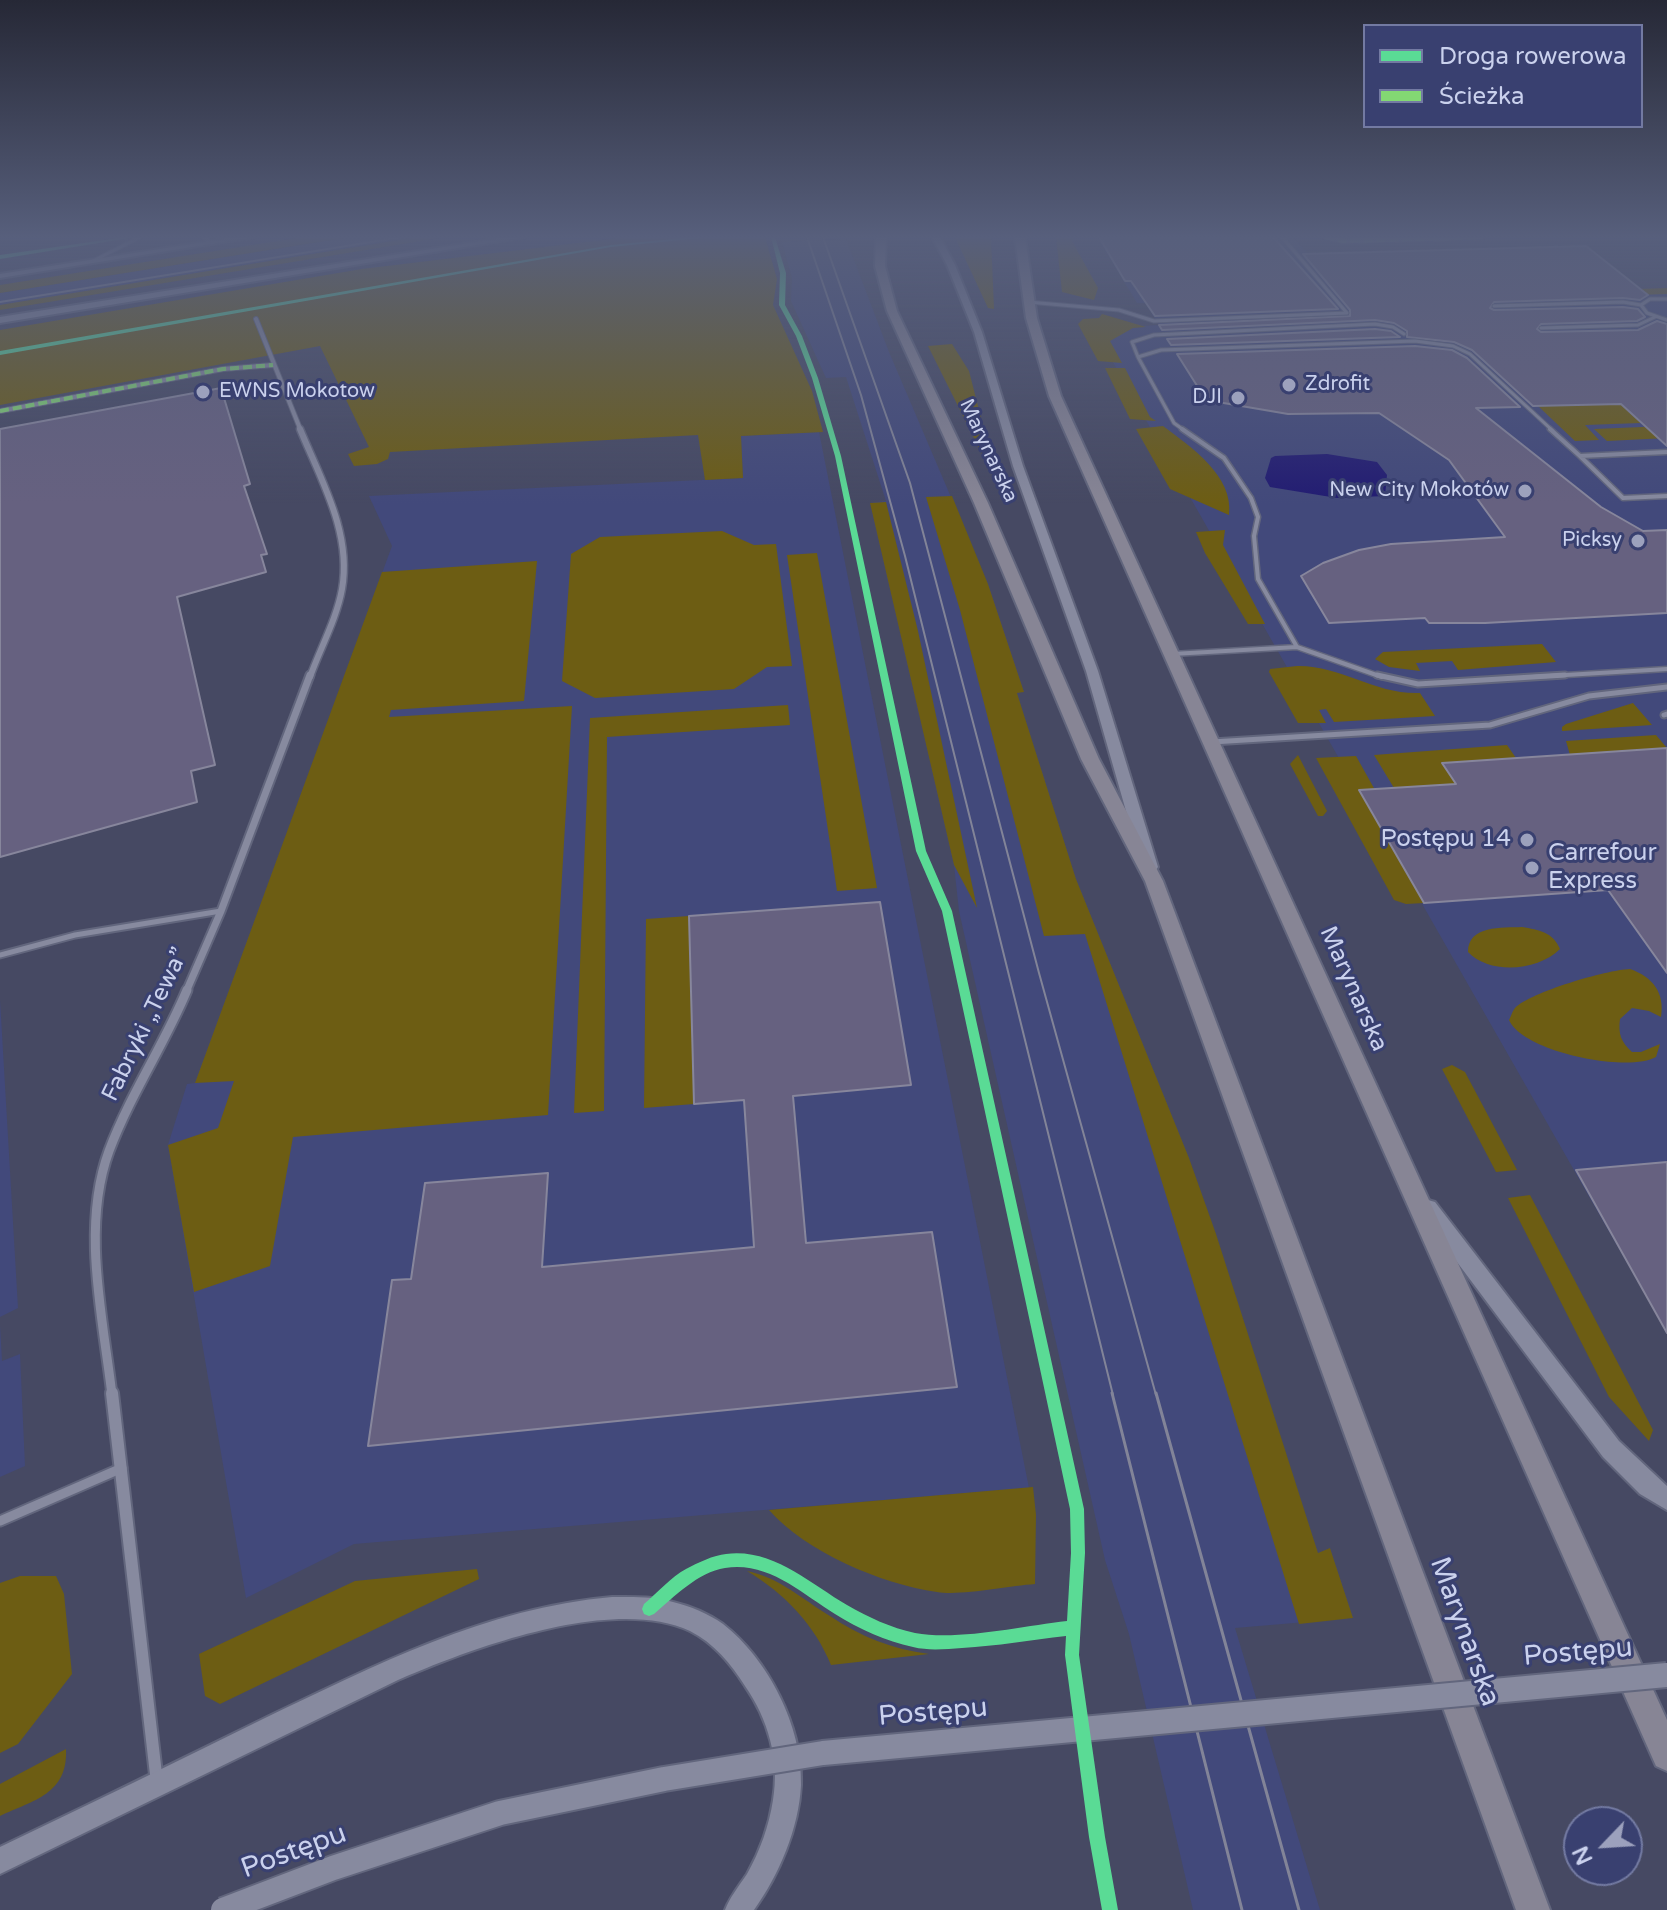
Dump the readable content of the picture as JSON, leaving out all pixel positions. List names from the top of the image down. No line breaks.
{"streets":{"main road":["Marynarska","Postępu"],"street":["Fabryki „Tewa”"]},"places":["Zdrofit","EWNS Mokotow","DJI","New City Mokotów","Picksy","Postępu 14","Carrefour Express"],"legend":["Droga rowerowa","Ścieżka"],"north":"bottom left"}
